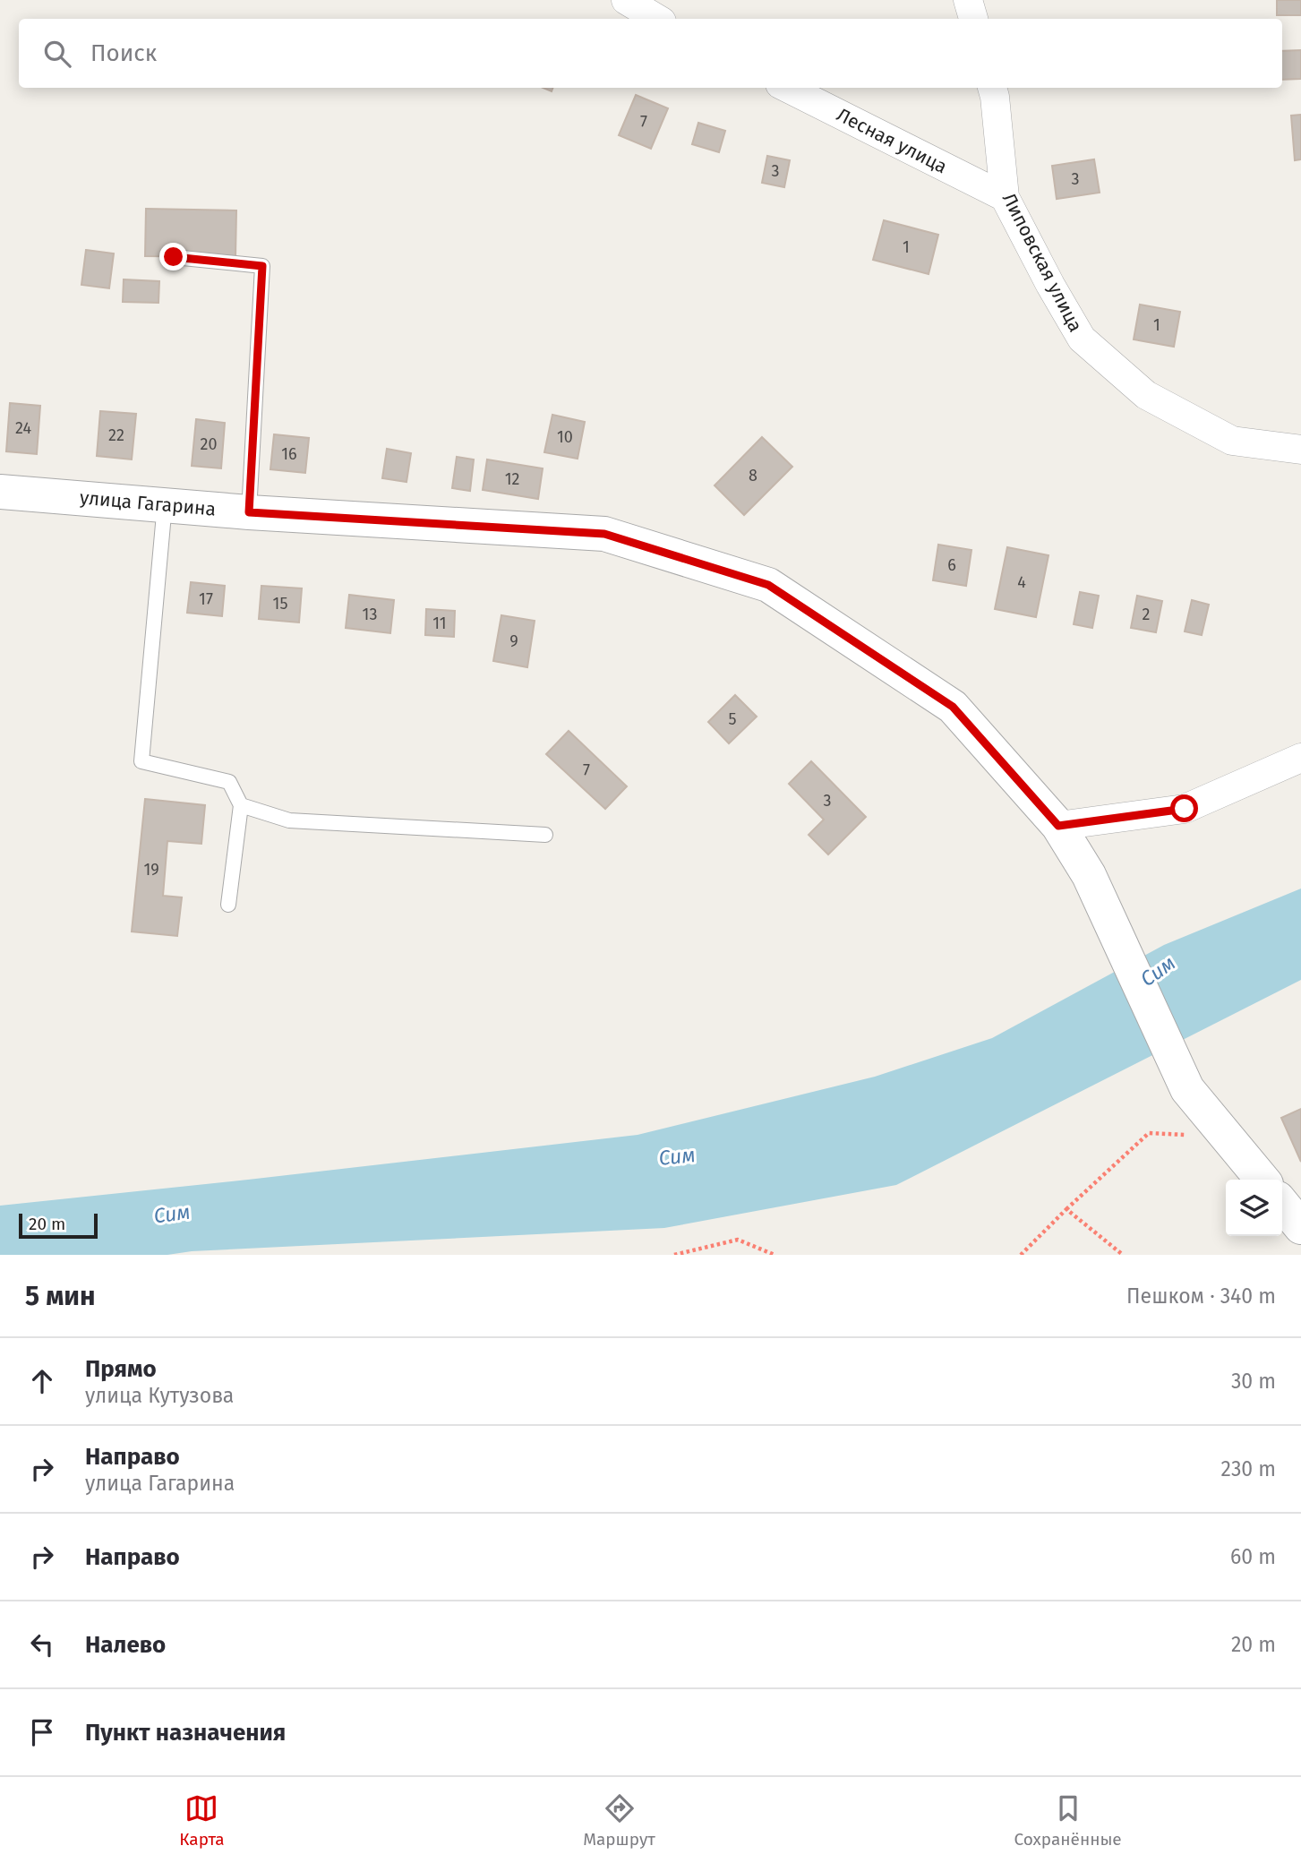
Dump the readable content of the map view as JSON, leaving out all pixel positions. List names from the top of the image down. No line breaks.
{"streets":{"street":["Лесная улица","Липовская улица","улица Гагарина"]},"crossings":[["Лесная улица","Липовская улица"]],"water":["Сим"],"house_numbers":["7","3","3","1","1","24","22","10","20","16","8","12","6","4","17","15","13","2","11","9","5","7","3","19"],"scale_bar":"20 m","page":{"search":"Поиск","scale":"20 m","heading":["5 мин","Пешком · 340 m"],"list":[["Прямо","улица Кутузова","30 m"],["Направо","улица Гагарина","230 m"],["Направо","60 m"],["Налево","20 m"],"Пункт назначения"],"nav":["Карта","Маршрут","Сохранённые"]}}
